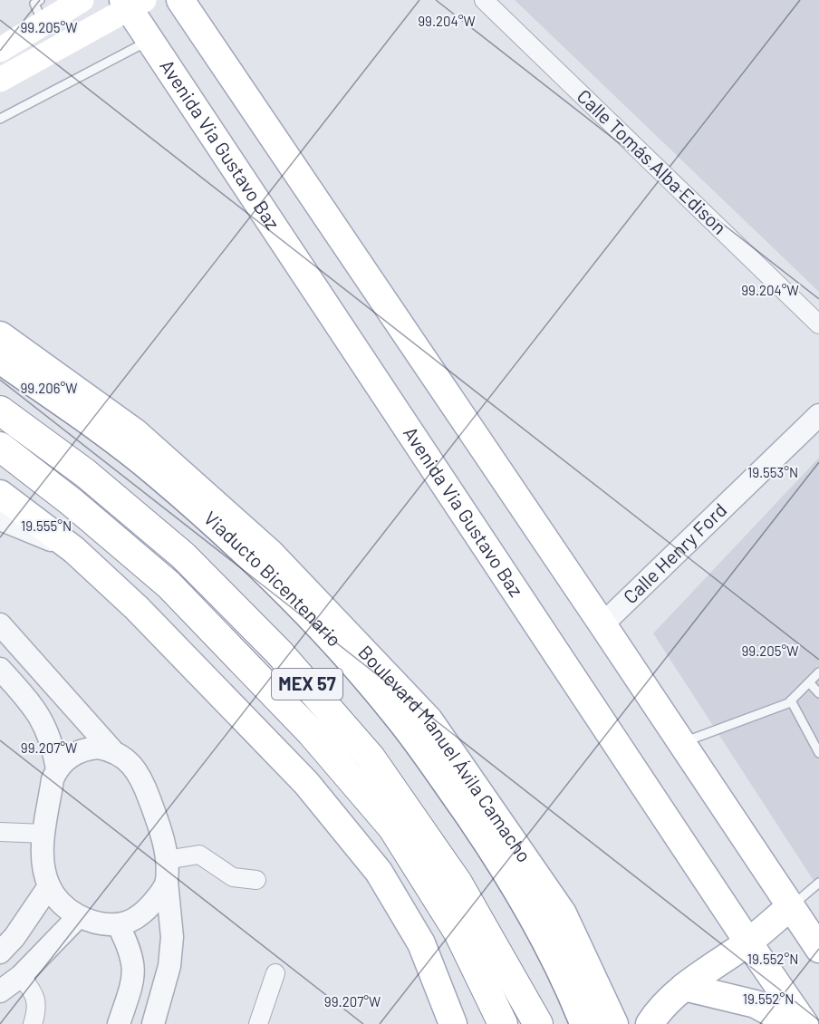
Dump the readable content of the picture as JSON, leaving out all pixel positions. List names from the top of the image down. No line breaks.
{"streets":{"highway":["Viaducto Bicentenario","MEX 57"],"main road":["Avenida Via Gustavo Baz","Boulevard Manuel Ávila Camacho"],"street":["Calle Tomás Alba Edison","Calle Henry Ford"]},"coordinates":["99.204°W","99.205°W","99.206°W","19.553°N","19.555°N","99.207°W","19.552°N"]}
